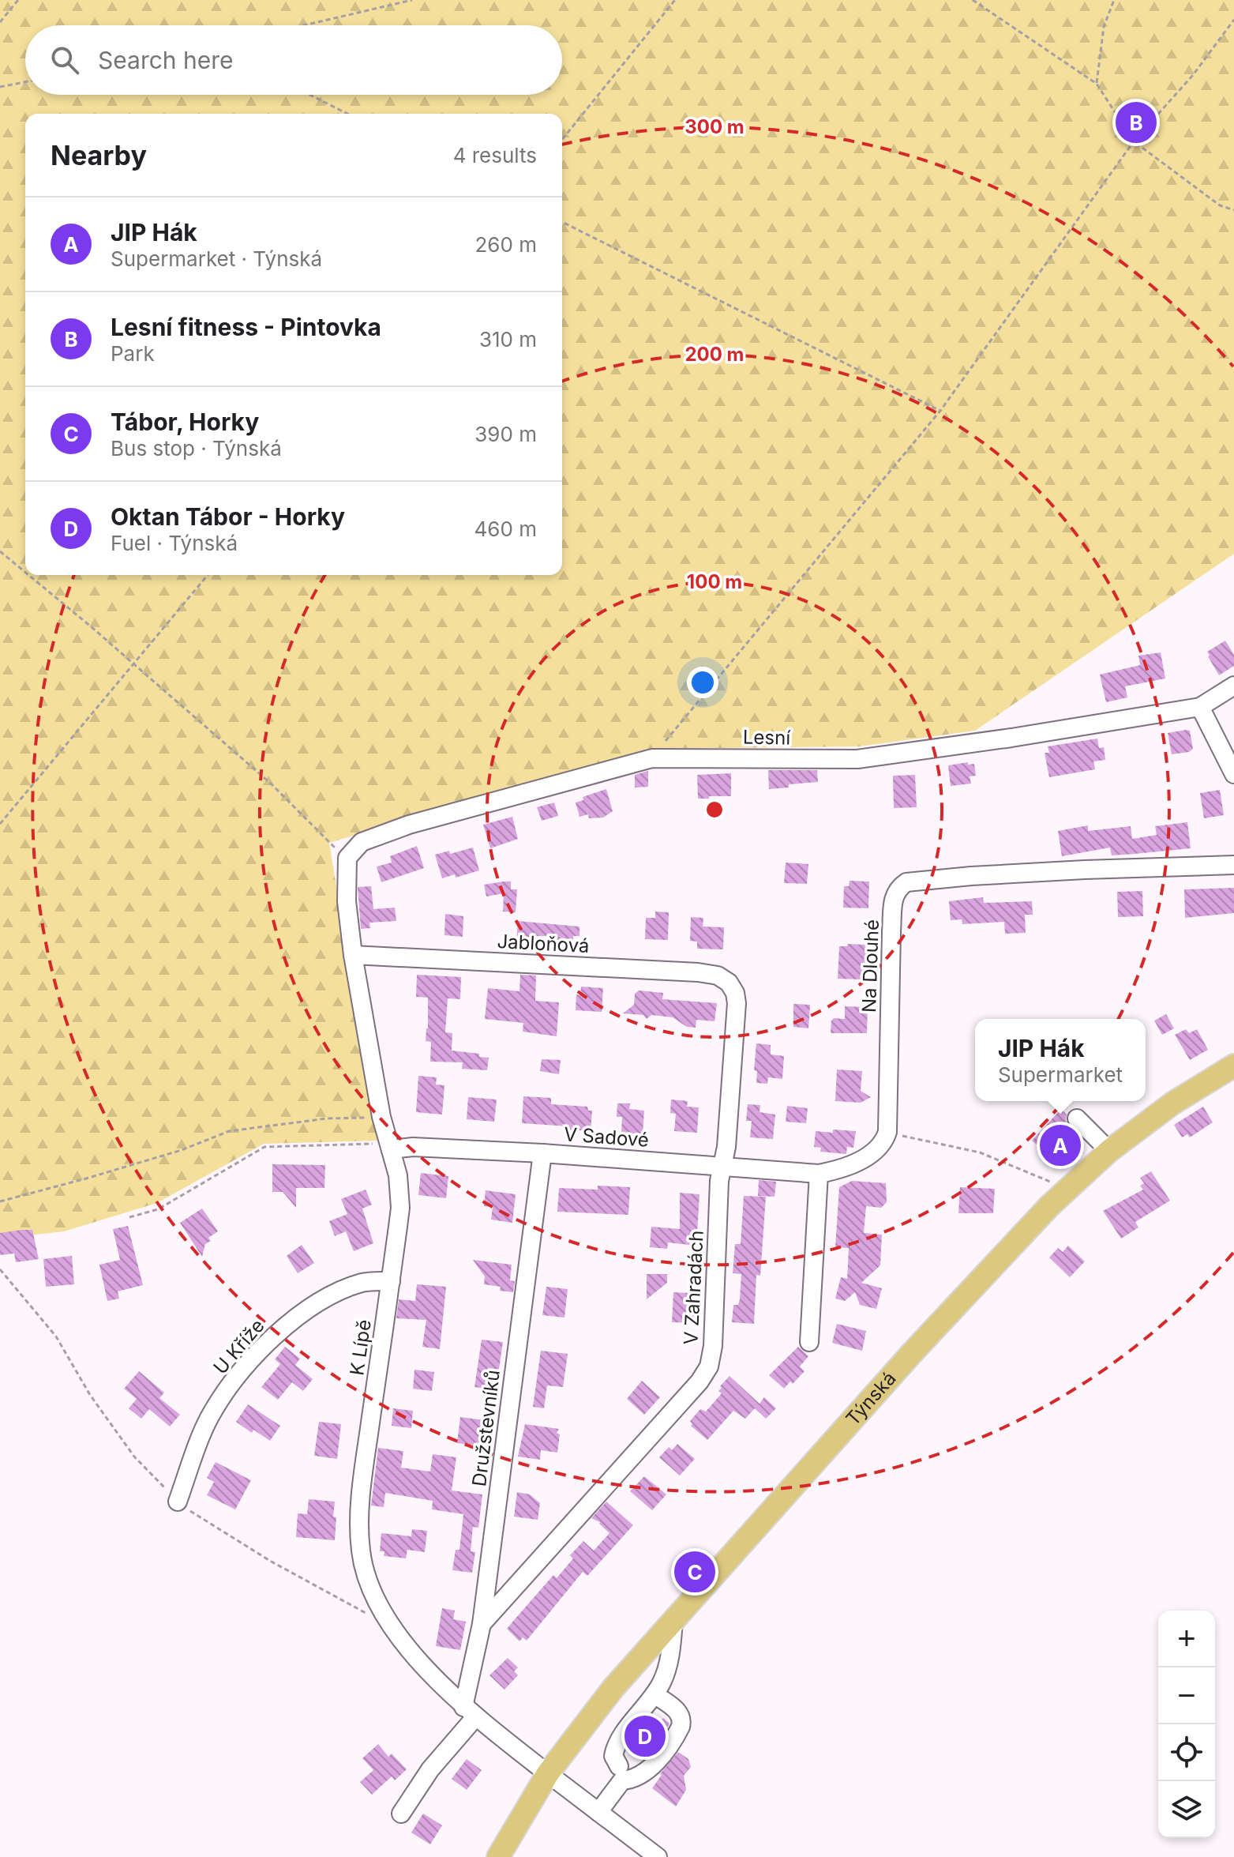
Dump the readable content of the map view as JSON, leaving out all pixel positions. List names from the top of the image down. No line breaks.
{"streets":{"main road":["Týnská"],"street":["Lesní","Jabloňová","Na Dlouhé","V Sadové","V Zahradách","U Kříže","K Lípě","Družstevníků"]},"crossings":[["Lesní","K Lípě"],["Jabloňová","V Zahradách"],["Jabloňová","K Lípě"],["V Sadové","V Zahradách"],["V Sadové","K Lípě"],["V Sadové","Družstevníků"],["V Zahradách","Družstevníků"],["U Kříže","K Lípě"],["K Lípě","Týnská"],["K Lípě","Družstevníků"]],"page":{"search":"Search here","pins":["B","A","C","D"],"heading":["Nearby","4 results"],"list":[{"mark":"A","name":"JIP Hák","note":"Supermarket · Týnská","value":"260 m"},{"mark":"B","name":"Lesní fitness - Pintovka","note":"Park","value":"310 m"},{"mark":"C","name":"Tábor, Horky","note":"Bus stop · Týnská","value":"390 m"},{"mark":"D","name":"Oktan Tábor - Horky","note":"Fuel · Týnská","value":"460 m"}],"popup":["JIP Hák","Supermarket"],"map_buttons":["+","−"]},"rings":["300 m","200 m","100 m"]}
